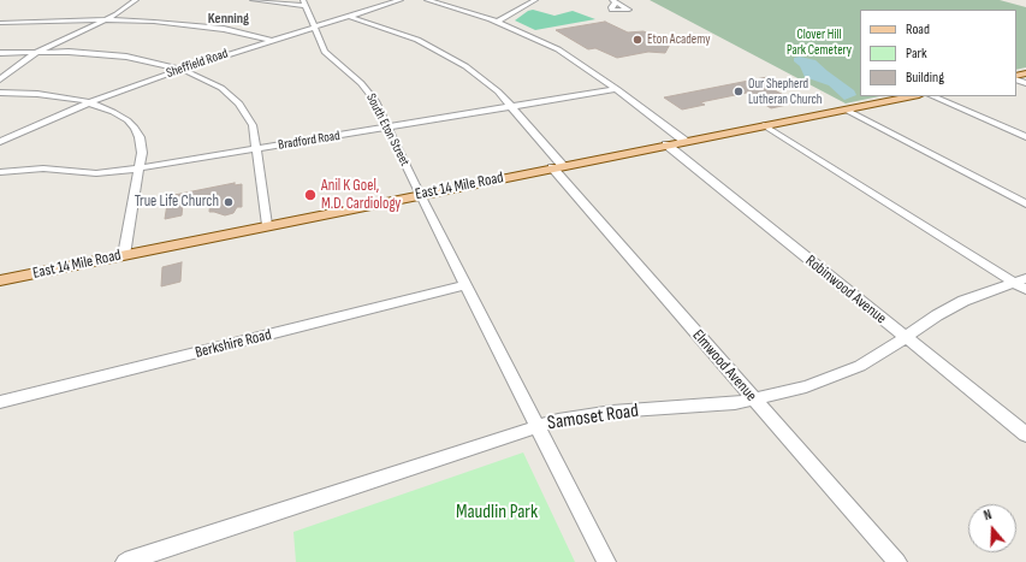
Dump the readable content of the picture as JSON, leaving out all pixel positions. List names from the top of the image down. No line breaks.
{"streets":{"main road":["East 14 Mile Road"],"street":["Sheffield Road","South Eton Street","Bradford Road","Robinwood Avenue","Berkshire Road","Elmwood Avenue","Samoset Road"]},"crossings":[["Sheffield Road","South Eton Street"],["Sheffield Road","Elmwood Avenue"],["South Eton Street","Bradford Road"],["South Eton Street","East 14 Mile Road"],["South Eton Street","Berkshire Road"],["South Eton Street","Samoset Road"],["Bradford Road","Elmwood Avenue"],["East 14 Mile Road","Robinwood Avenue"],["East 14 Mile Road","Elmwood Avenue"],["Robinwood Avenue","Samoset Road"],["Elmwood Avenue","Samoset Road"]],"districts":["Kenning"],"parks":["Clover Hill Park Cemetery","Maudlin Park"],"places":["Eton Academy","Our Shepherd Lutheran Church","Anil K Goel, M.D. Cardiology","True Life Church"],"legend":["Road","Park","Building"],"north":"top"}
